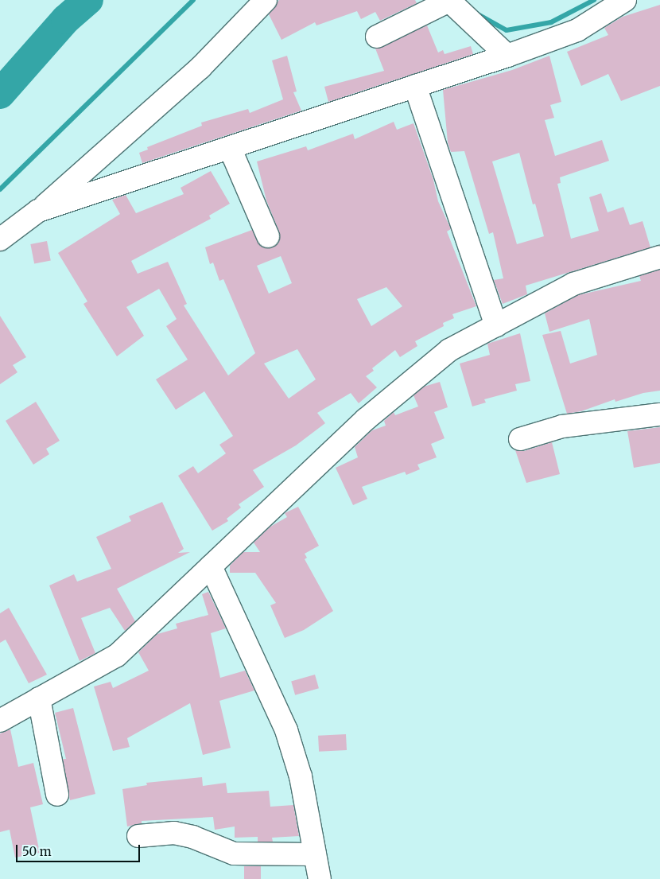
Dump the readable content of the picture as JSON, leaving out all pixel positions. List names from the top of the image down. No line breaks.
{"scale_bar":"50 m"}
